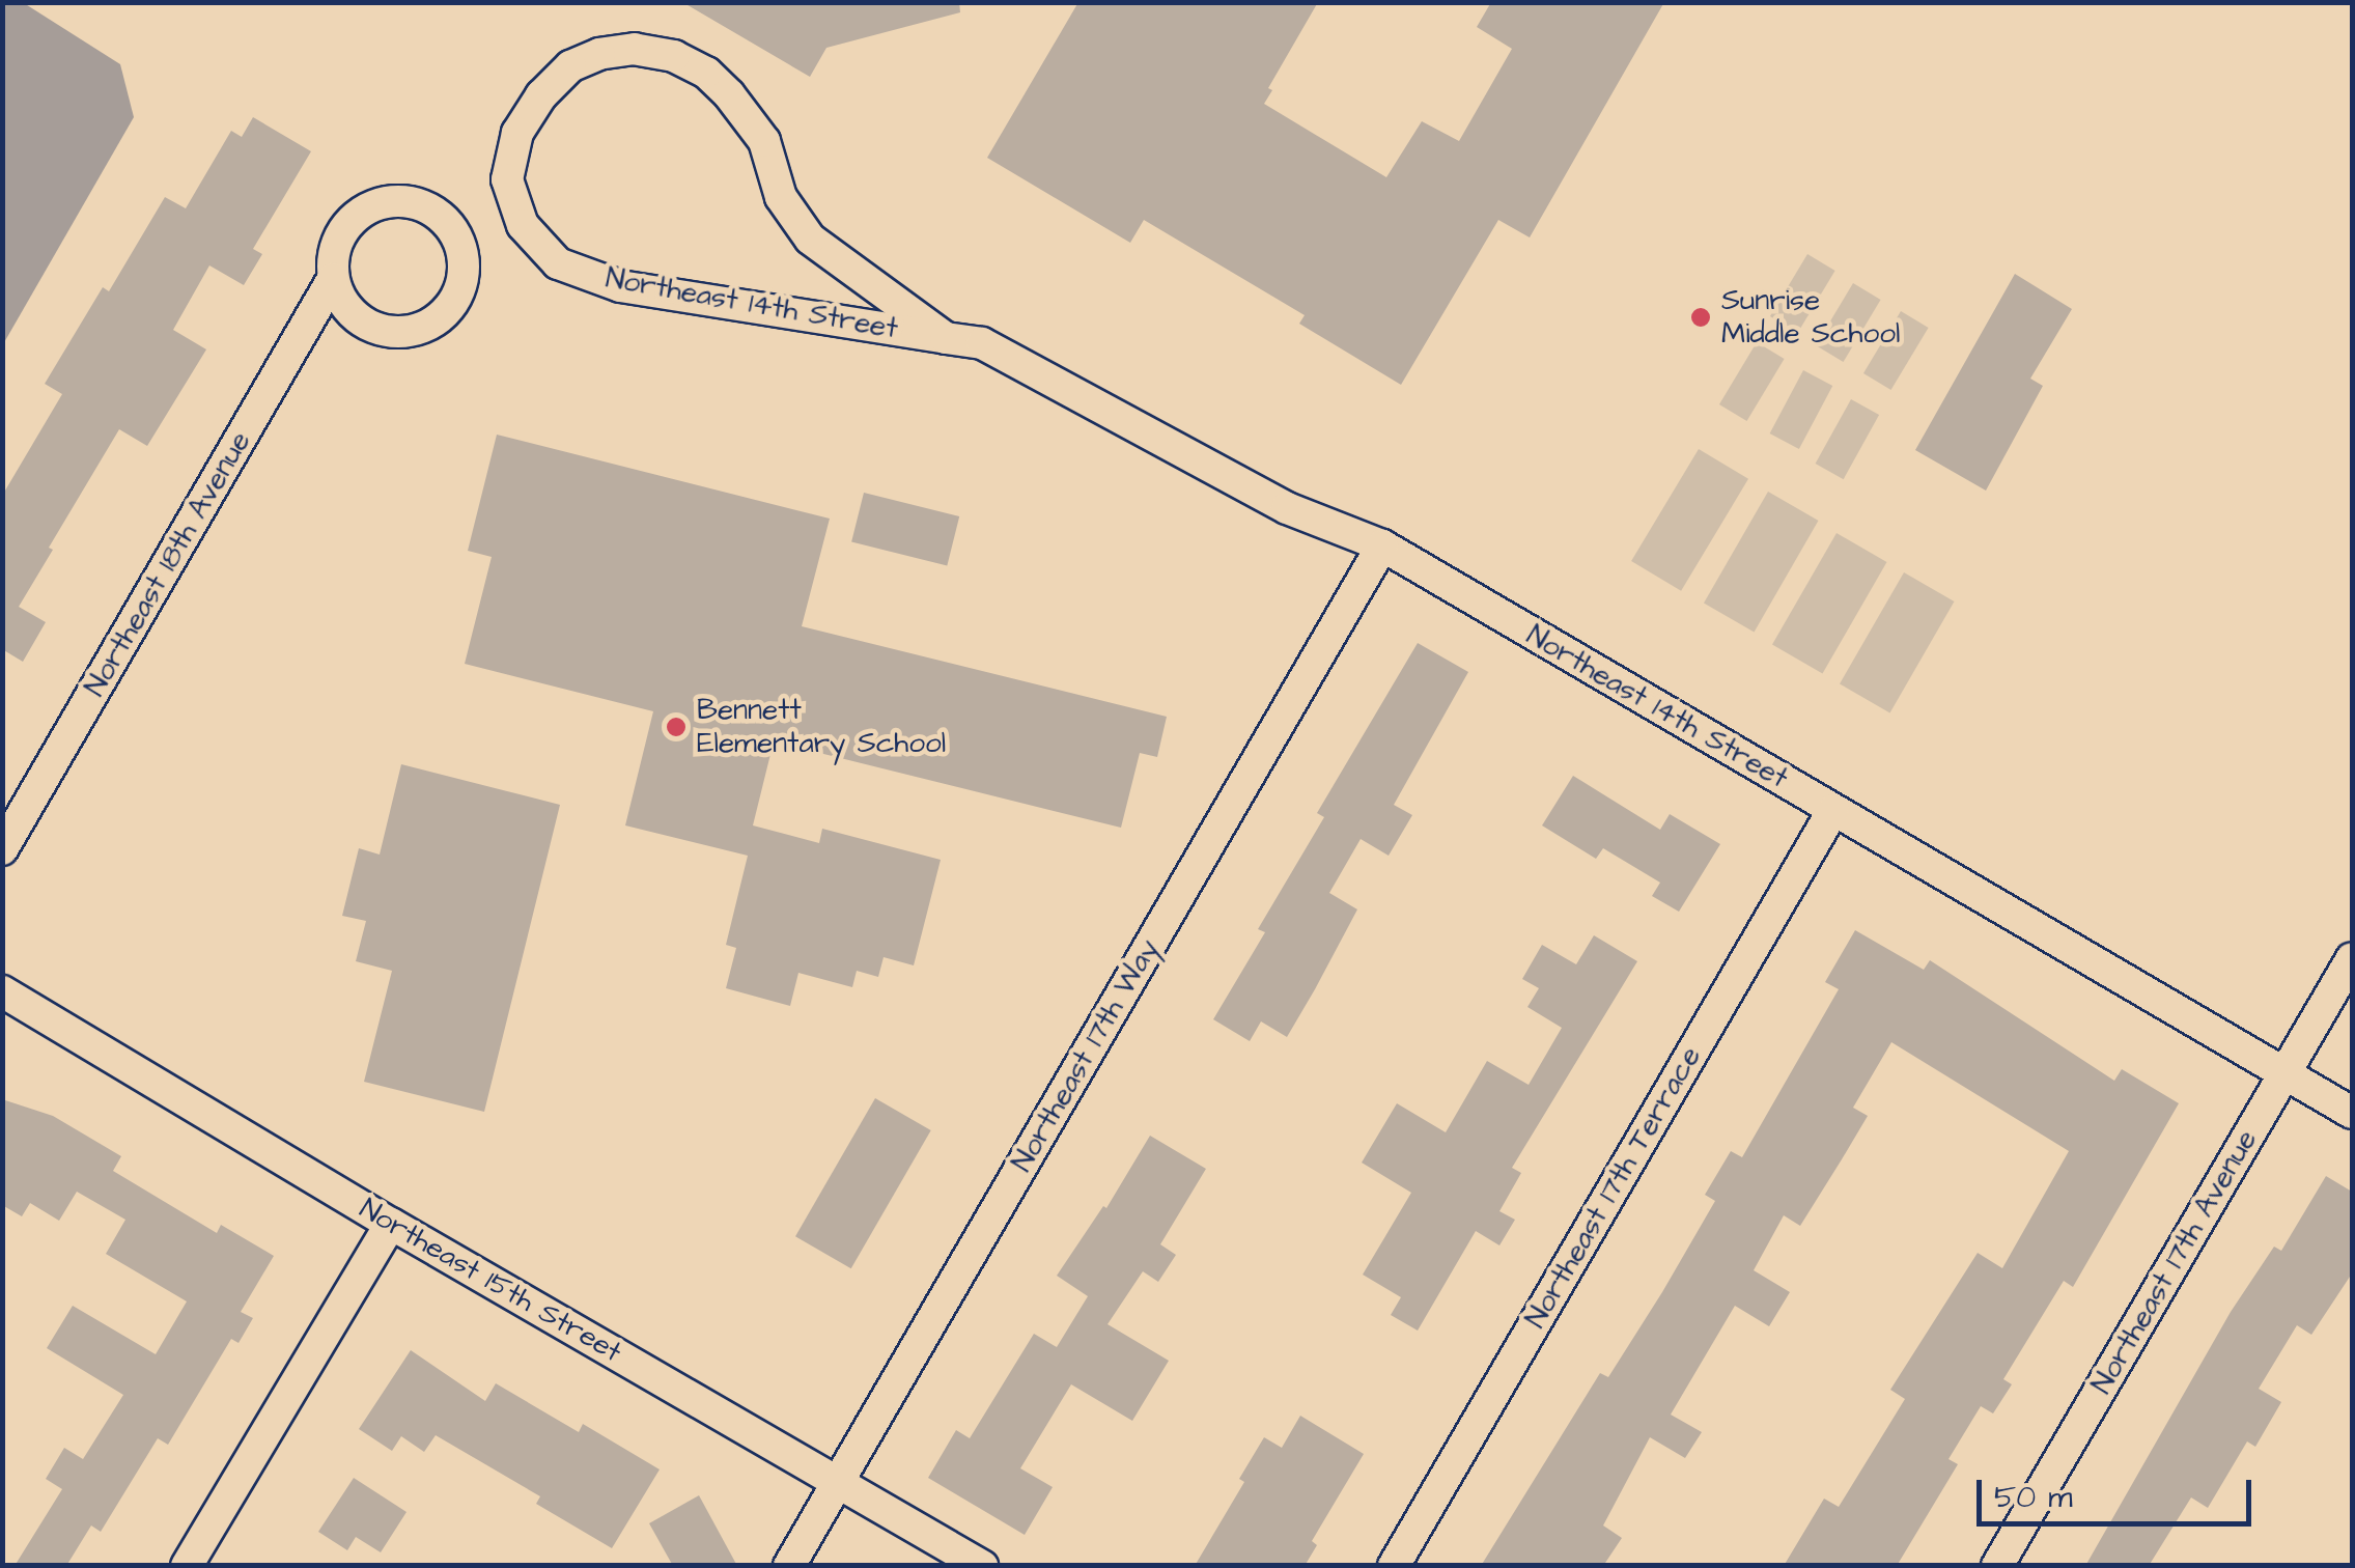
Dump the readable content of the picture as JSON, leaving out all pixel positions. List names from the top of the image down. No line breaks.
{"streets":{"street":["Northeast 14th Street","Northeast 18th Avenue","Northeast 17th Way","Northeast 17th Terrace","Northeast 17th Avenue","Northeast 15th Street"]},"crossings":[["Northeast 14th Street","Northeast 17th Way"],["Northeast 14th Street","Northeast 17th Terrace"],["Northeast 14th Street","Northeast 17th Avenue"],["Northeast 17th Way","Northeast 15th Street"]],"places":["Sunrise Middle School","Bennett Elementary School"],"scale_bar":"50 m"}
